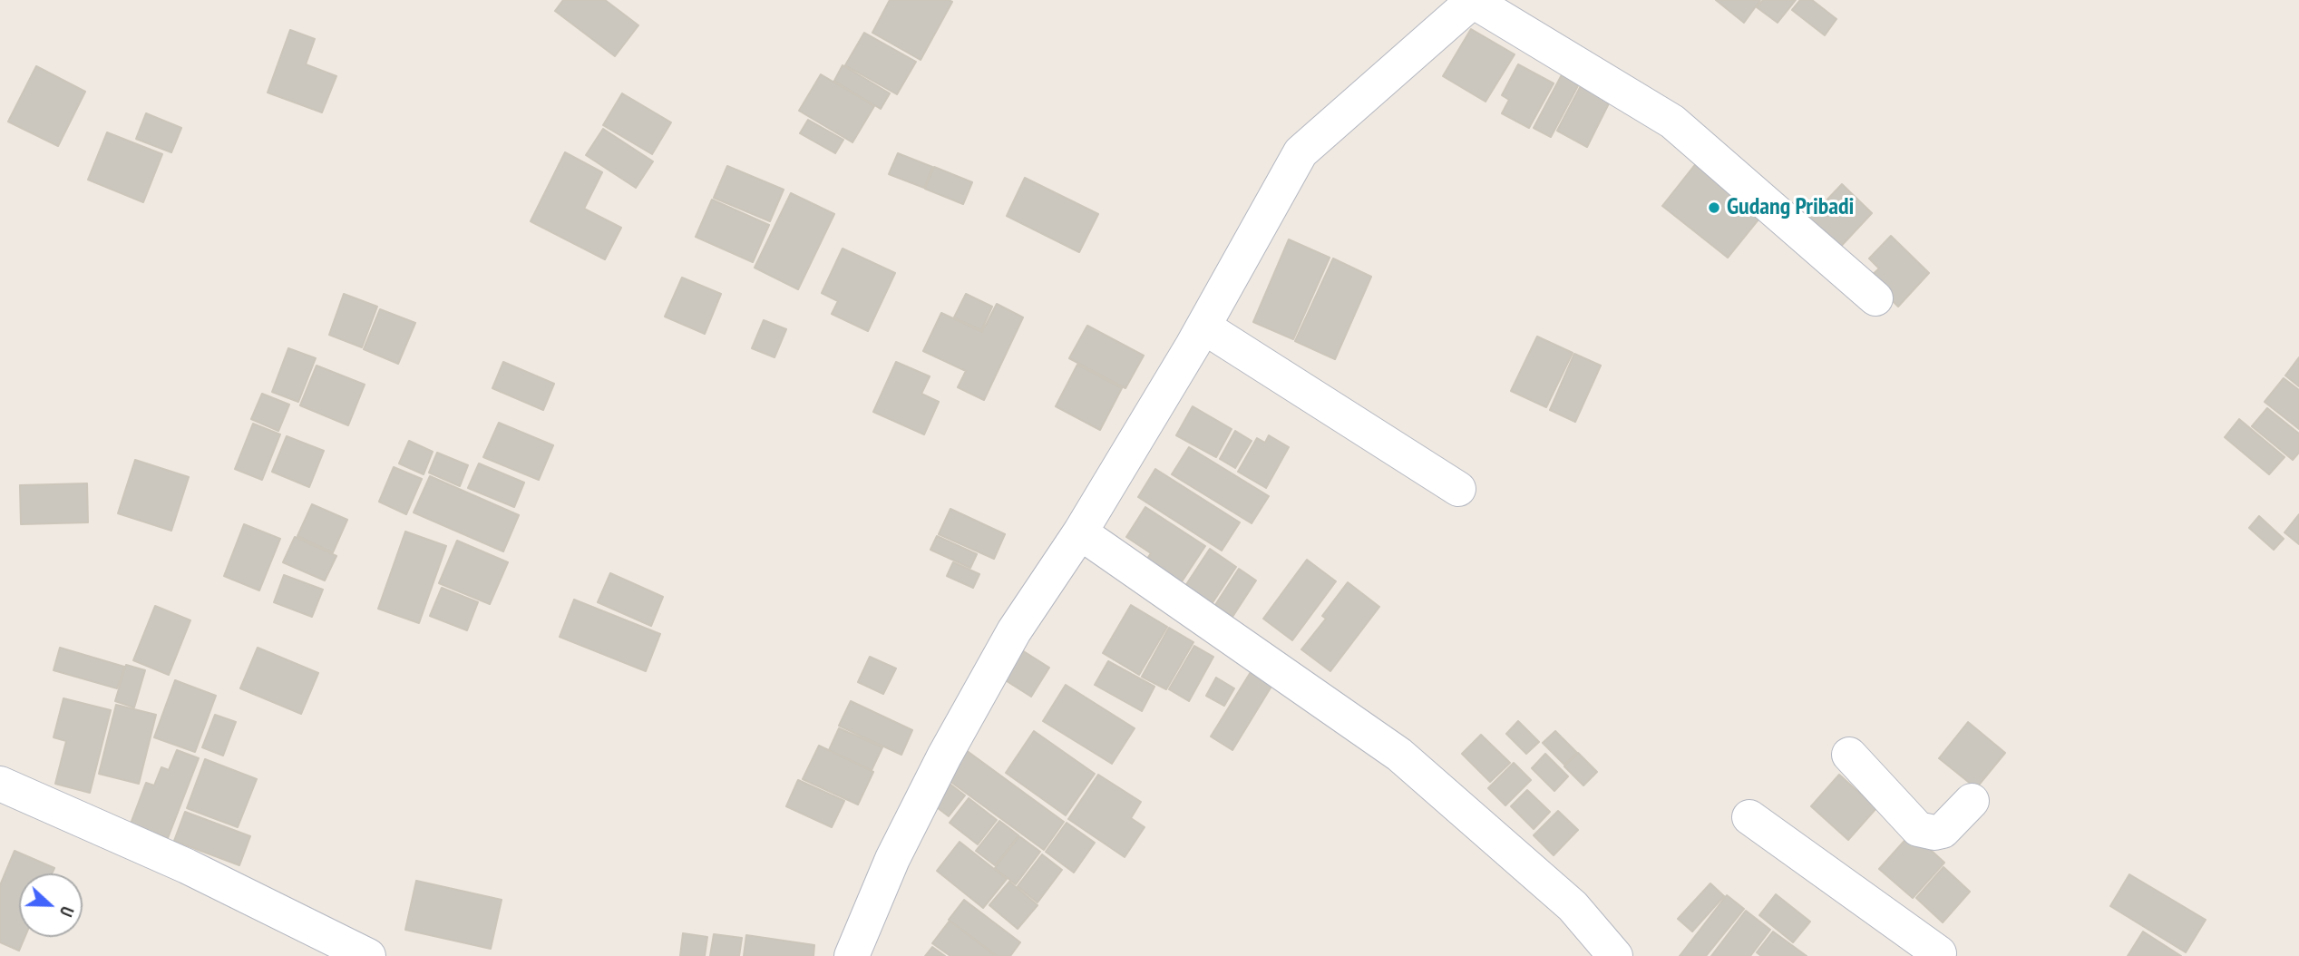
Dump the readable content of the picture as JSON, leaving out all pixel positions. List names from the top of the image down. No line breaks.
{"places":["Gudang Pribadi"],"north":"right"}
